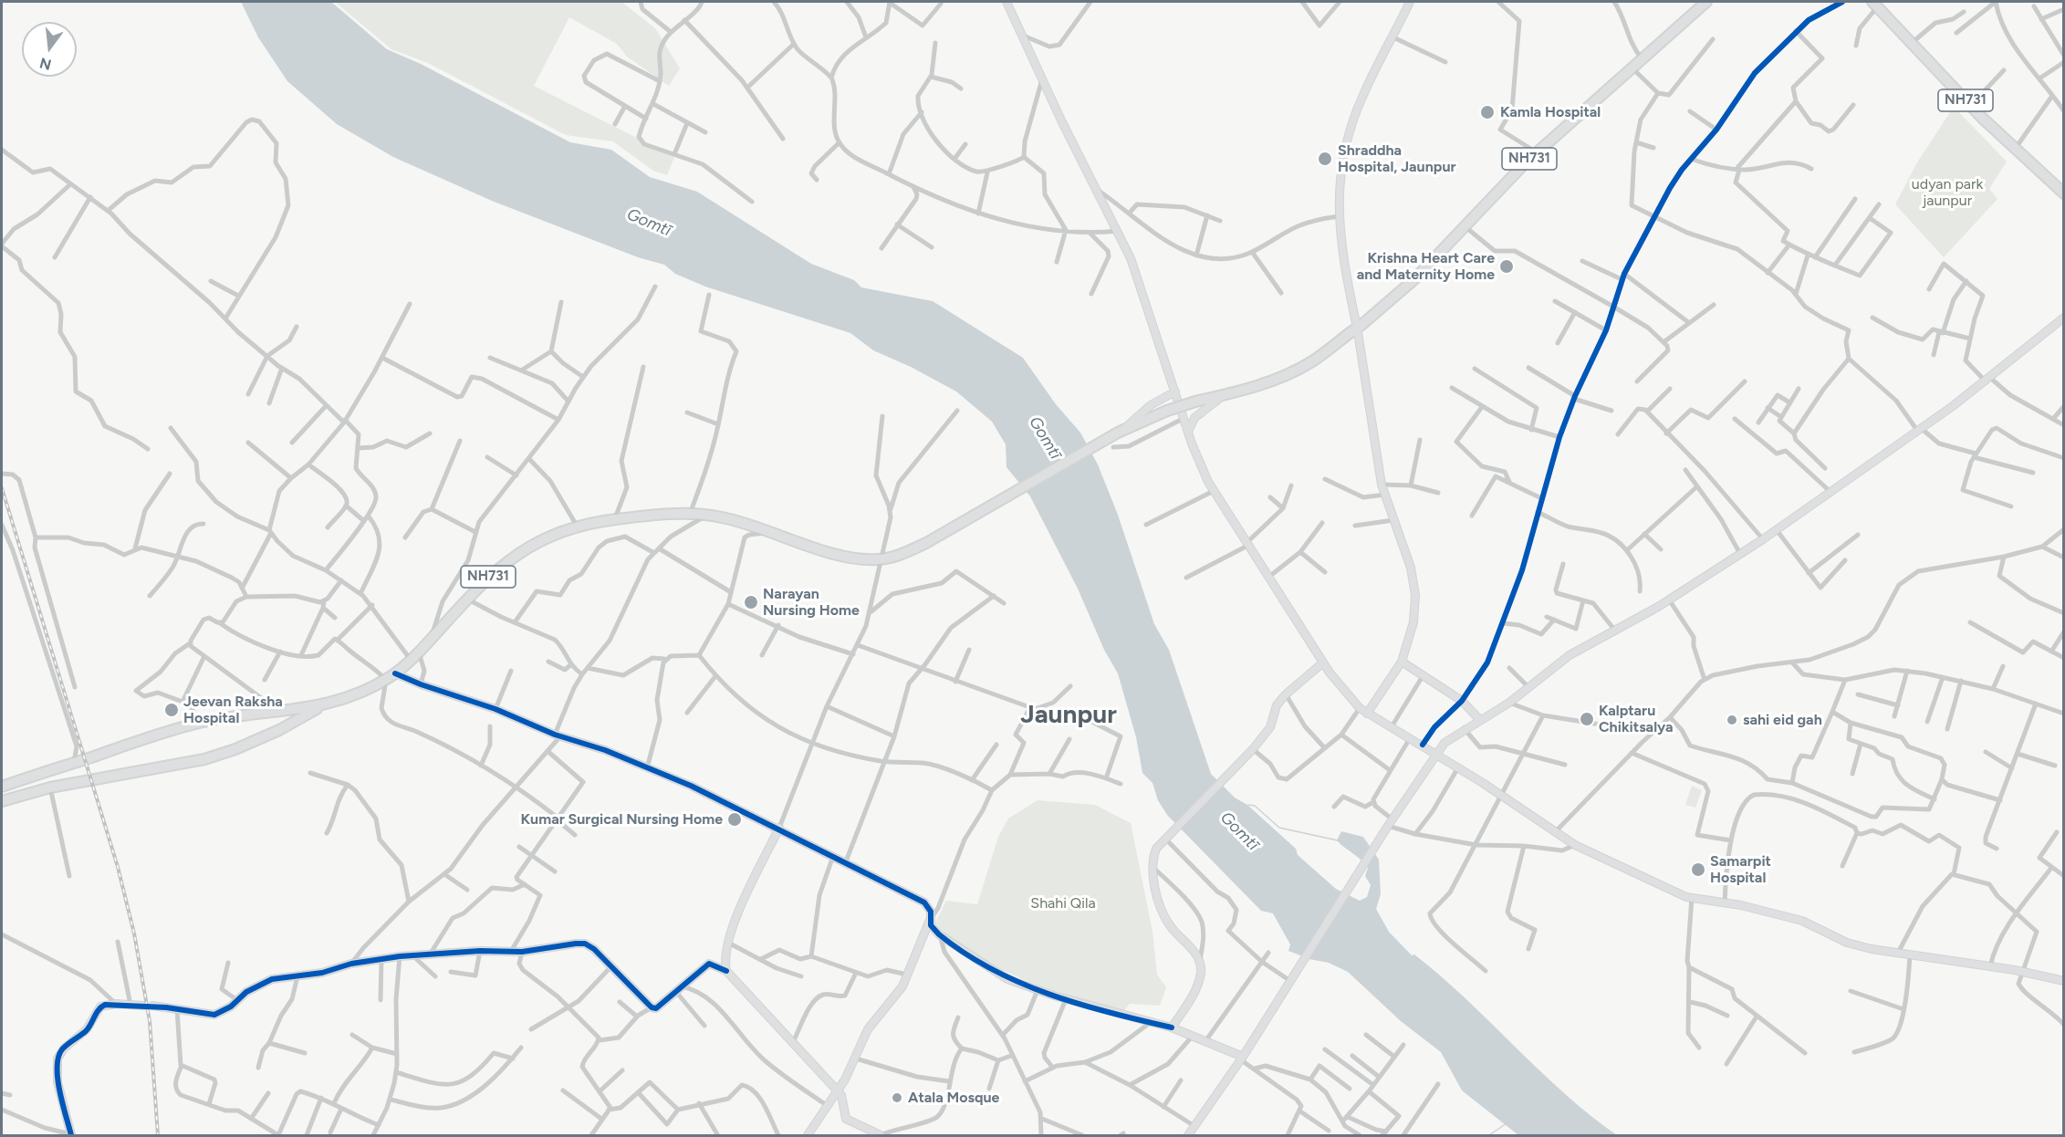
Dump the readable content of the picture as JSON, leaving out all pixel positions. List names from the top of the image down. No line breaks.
{"streets":{"highway":["NH731"]},"districts":["Jaunpur"],"water":["Gomtī"],"parks":["udyan park jaunpur","Shahi Qila"],"places":["Kamla Hospital","Shraddha Hospital, Jaunpur","Krishna Heart Care and Maternity Home","Narayan Nursing Home","Jeevan Raksha Hospital","Kalptaru Chikitsalya","sahi eid gah","Kumar Surgical Nursing Home","Samarpit Hospital","Atala Mosque"],"north":"bottom"}
